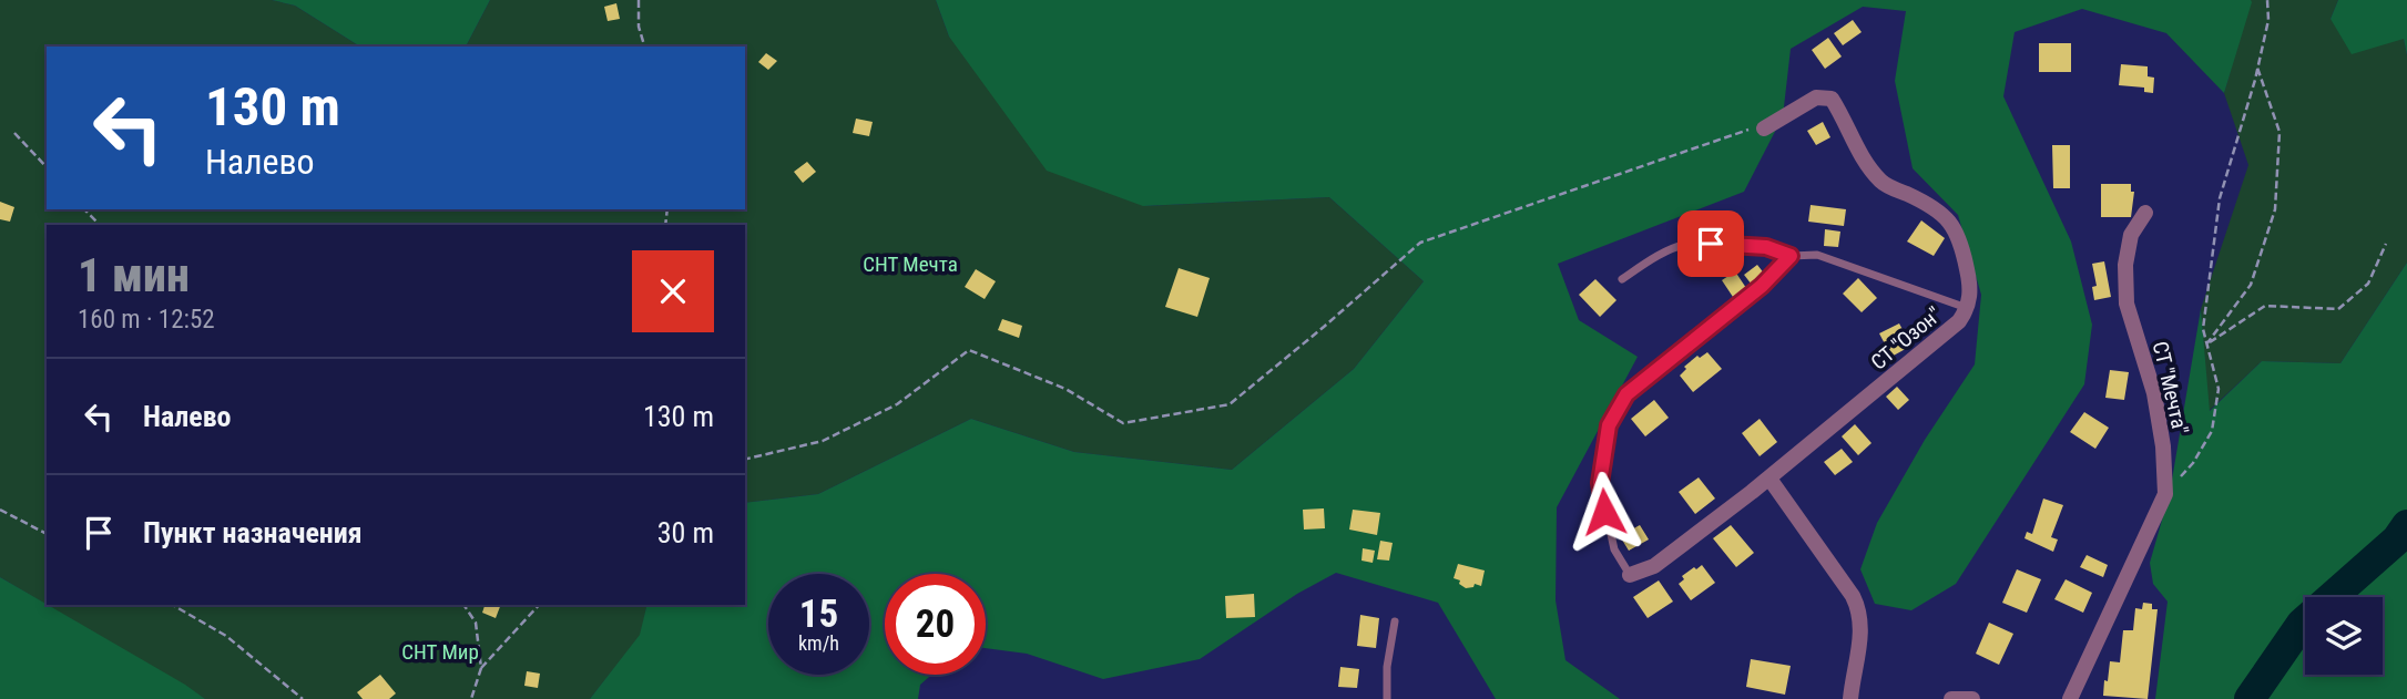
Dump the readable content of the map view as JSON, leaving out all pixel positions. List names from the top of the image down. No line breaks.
{"streets":{"street":["СТ \"Озон\"","СТ \"Мечта\""]},"parks":["СНТ Мечта","СНТ Мир"],"page":{"turn":["130 m","Налево"],"heading":["1 мин","160 m · 12:52"],"list":[{"name":"Налево","value":"130 m"},{"name":"Пункт назначения","value":"30 m"}],"speed":"15 km/h","limit":"20"}}
